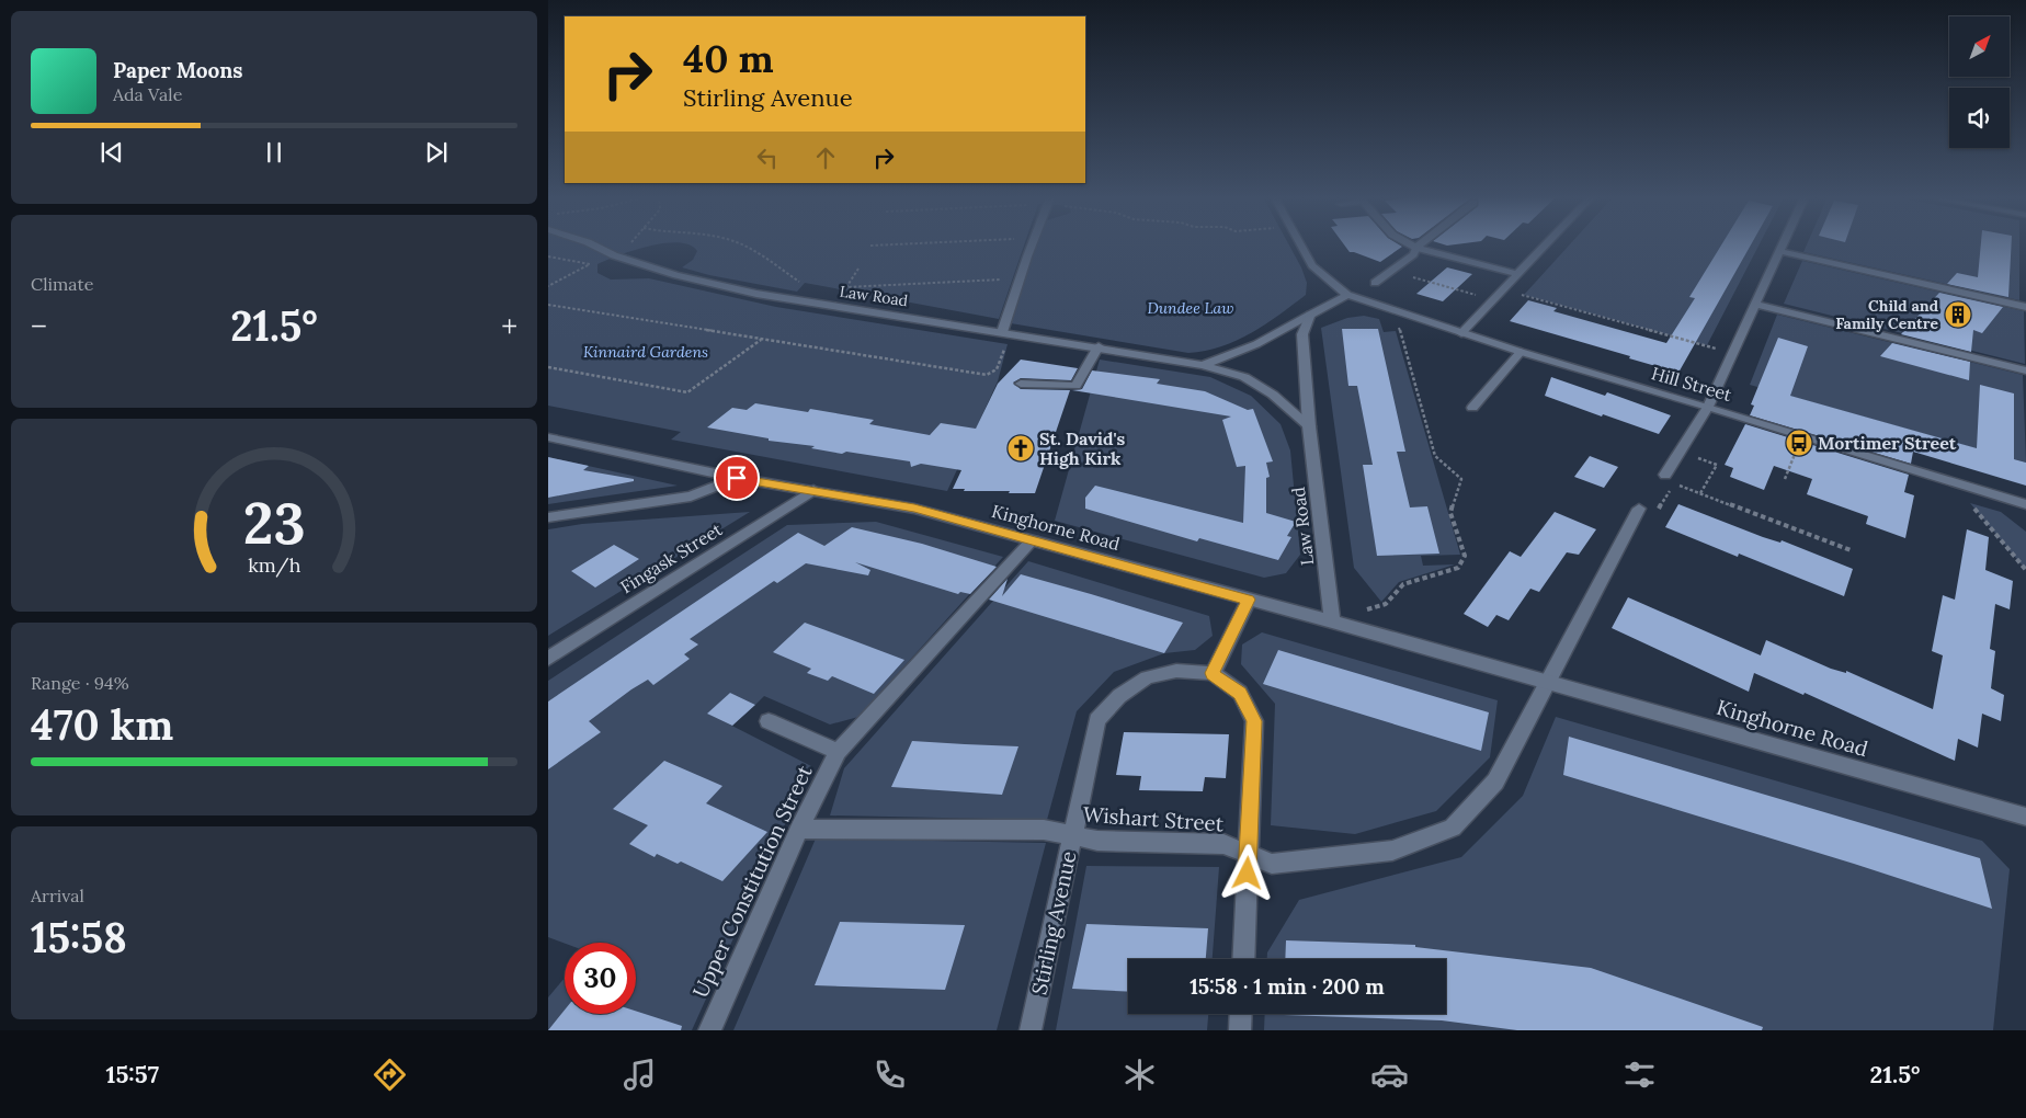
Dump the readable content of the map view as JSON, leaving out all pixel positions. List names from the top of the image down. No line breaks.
{"streets":{"street":["Law Road","Hill Street","Kinghorne Road","Fingask Street","Wishart Street","Upper Constitution Street","Stirling Avenue"]},"crossings":[["Law Road","Hill Street"],["Law Road","Kinghorne Road"],["Kinghorne Road","Fingask Street"],["Kinghorne Road","Wishart Street"],["Kinghorne Road","Upper Constitution Street"],["Wishart Street","Upper Constitution Street"],["Wishart Street","Stirling Avenue"]],"parks":["Dundee Law","Kinnaird Gardens"],"places":{"building":["Child and Family Centre"],"bus stop":["Mortimer Street"],"church":["St. David's High Kirk"]},"north":"top right","page":{"turn":["40 m","Stirling Avenue"],"song":["Paper Moons","Ada Vale"],"tile":["Climate",["Range · 94%","470 km"],["Arrival","15:58"]],"heat":["−","21.5°","+"],"limit":"30","trip":"15:58 · 1 min · 200 m","tabs":["15:57","21.5°"],"gauge":["23","km/h"]}}
